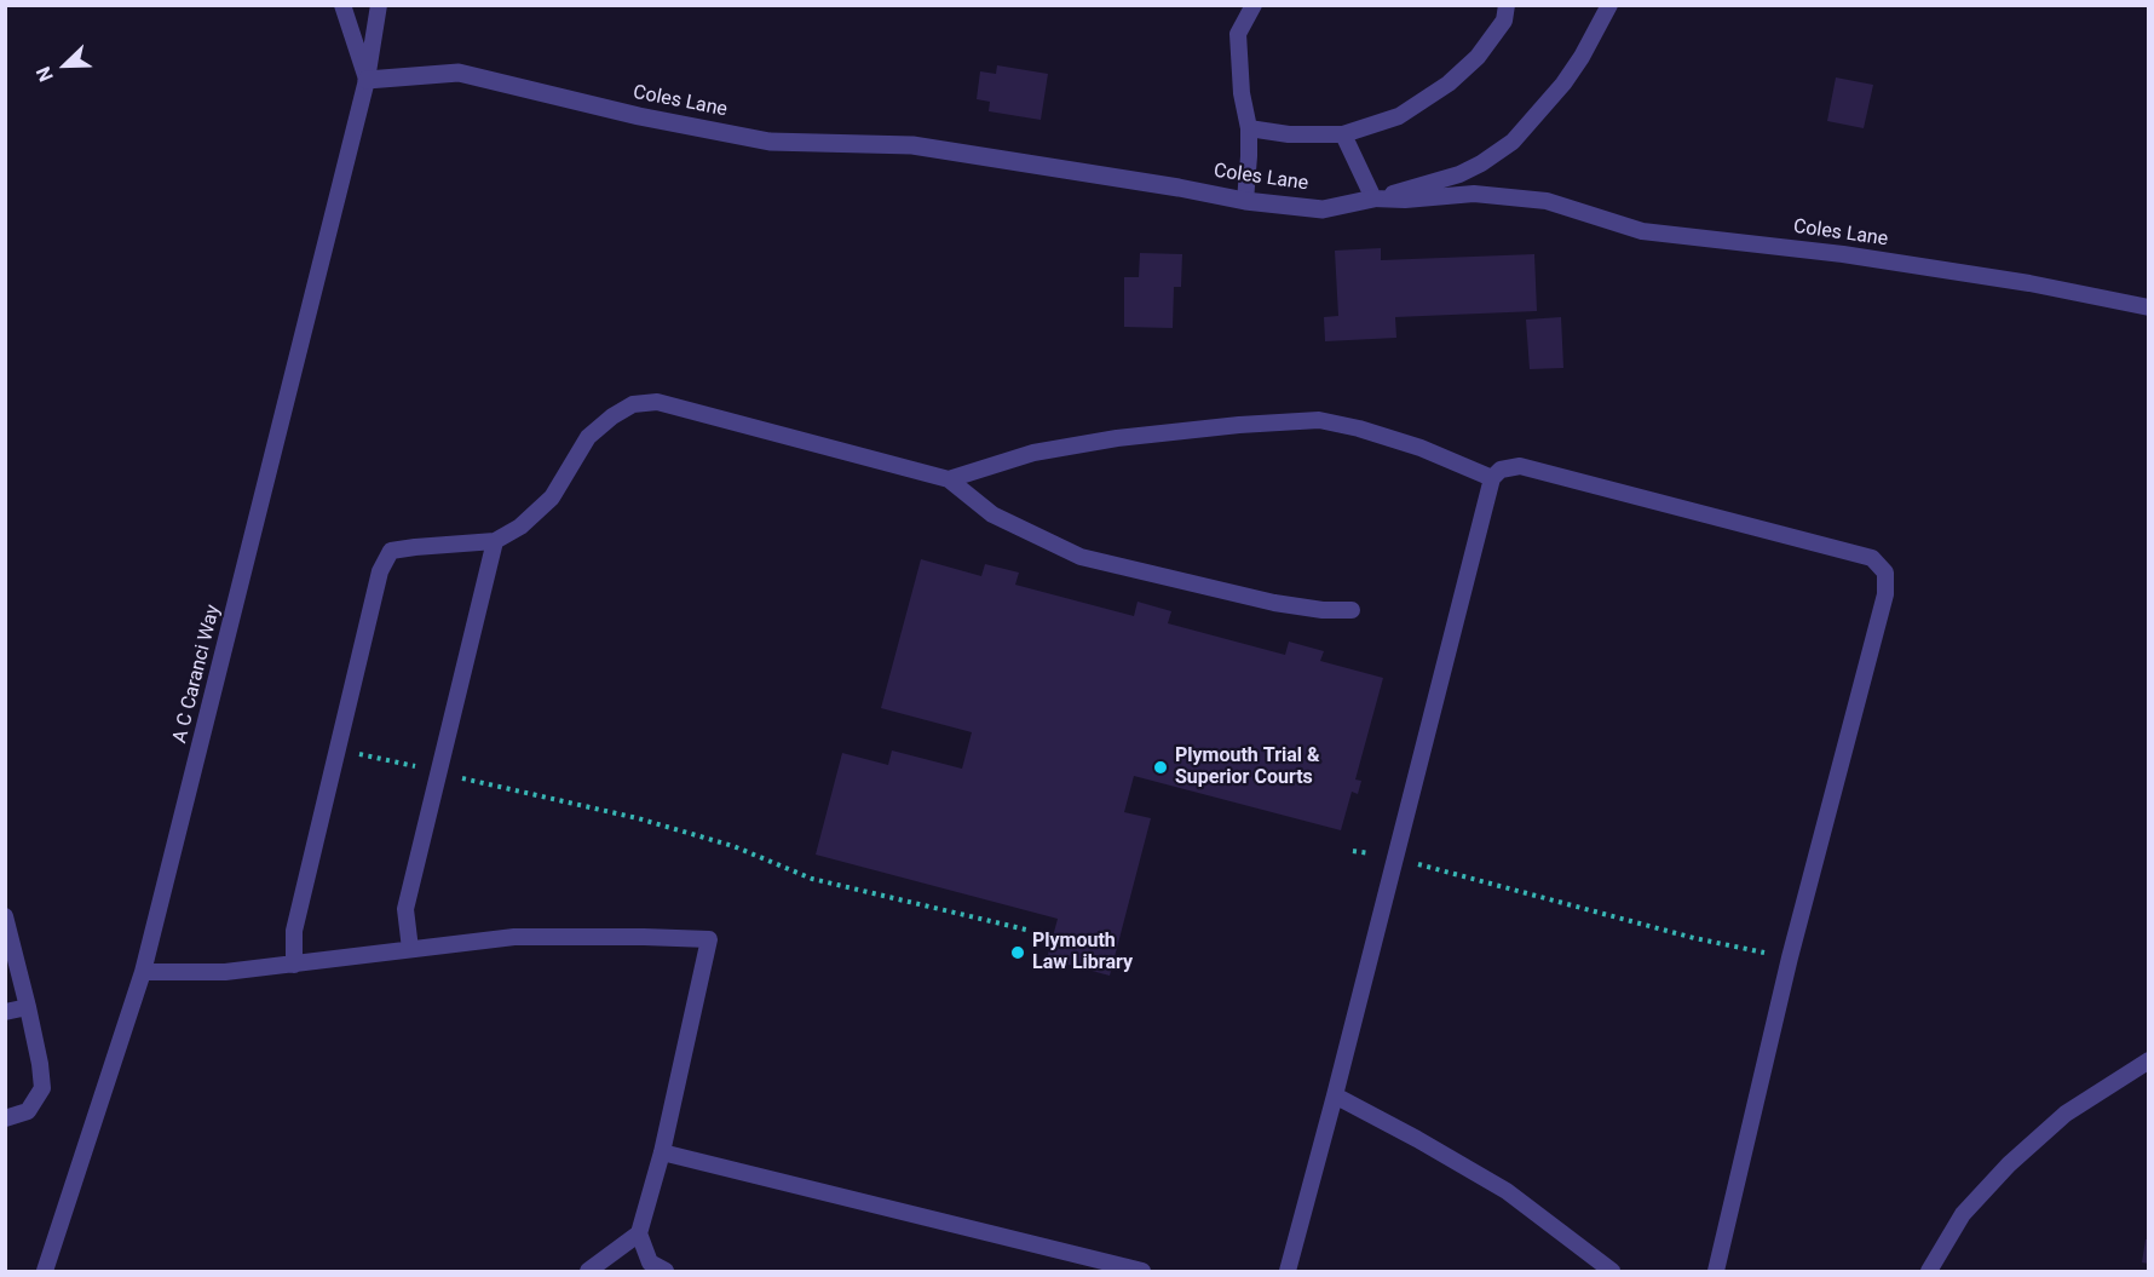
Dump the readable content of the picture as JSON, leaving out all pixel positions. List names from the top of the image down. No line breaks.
{"streets":{"street":["Coles Lane"],"lane":["A C Caranci Way"]},"crossings":[["Coles Lane","A C Caranci Way"]],"places":["Plymouth Trial & Superior Courts","Plymouth Law Library"],"north":"bottom left"}
